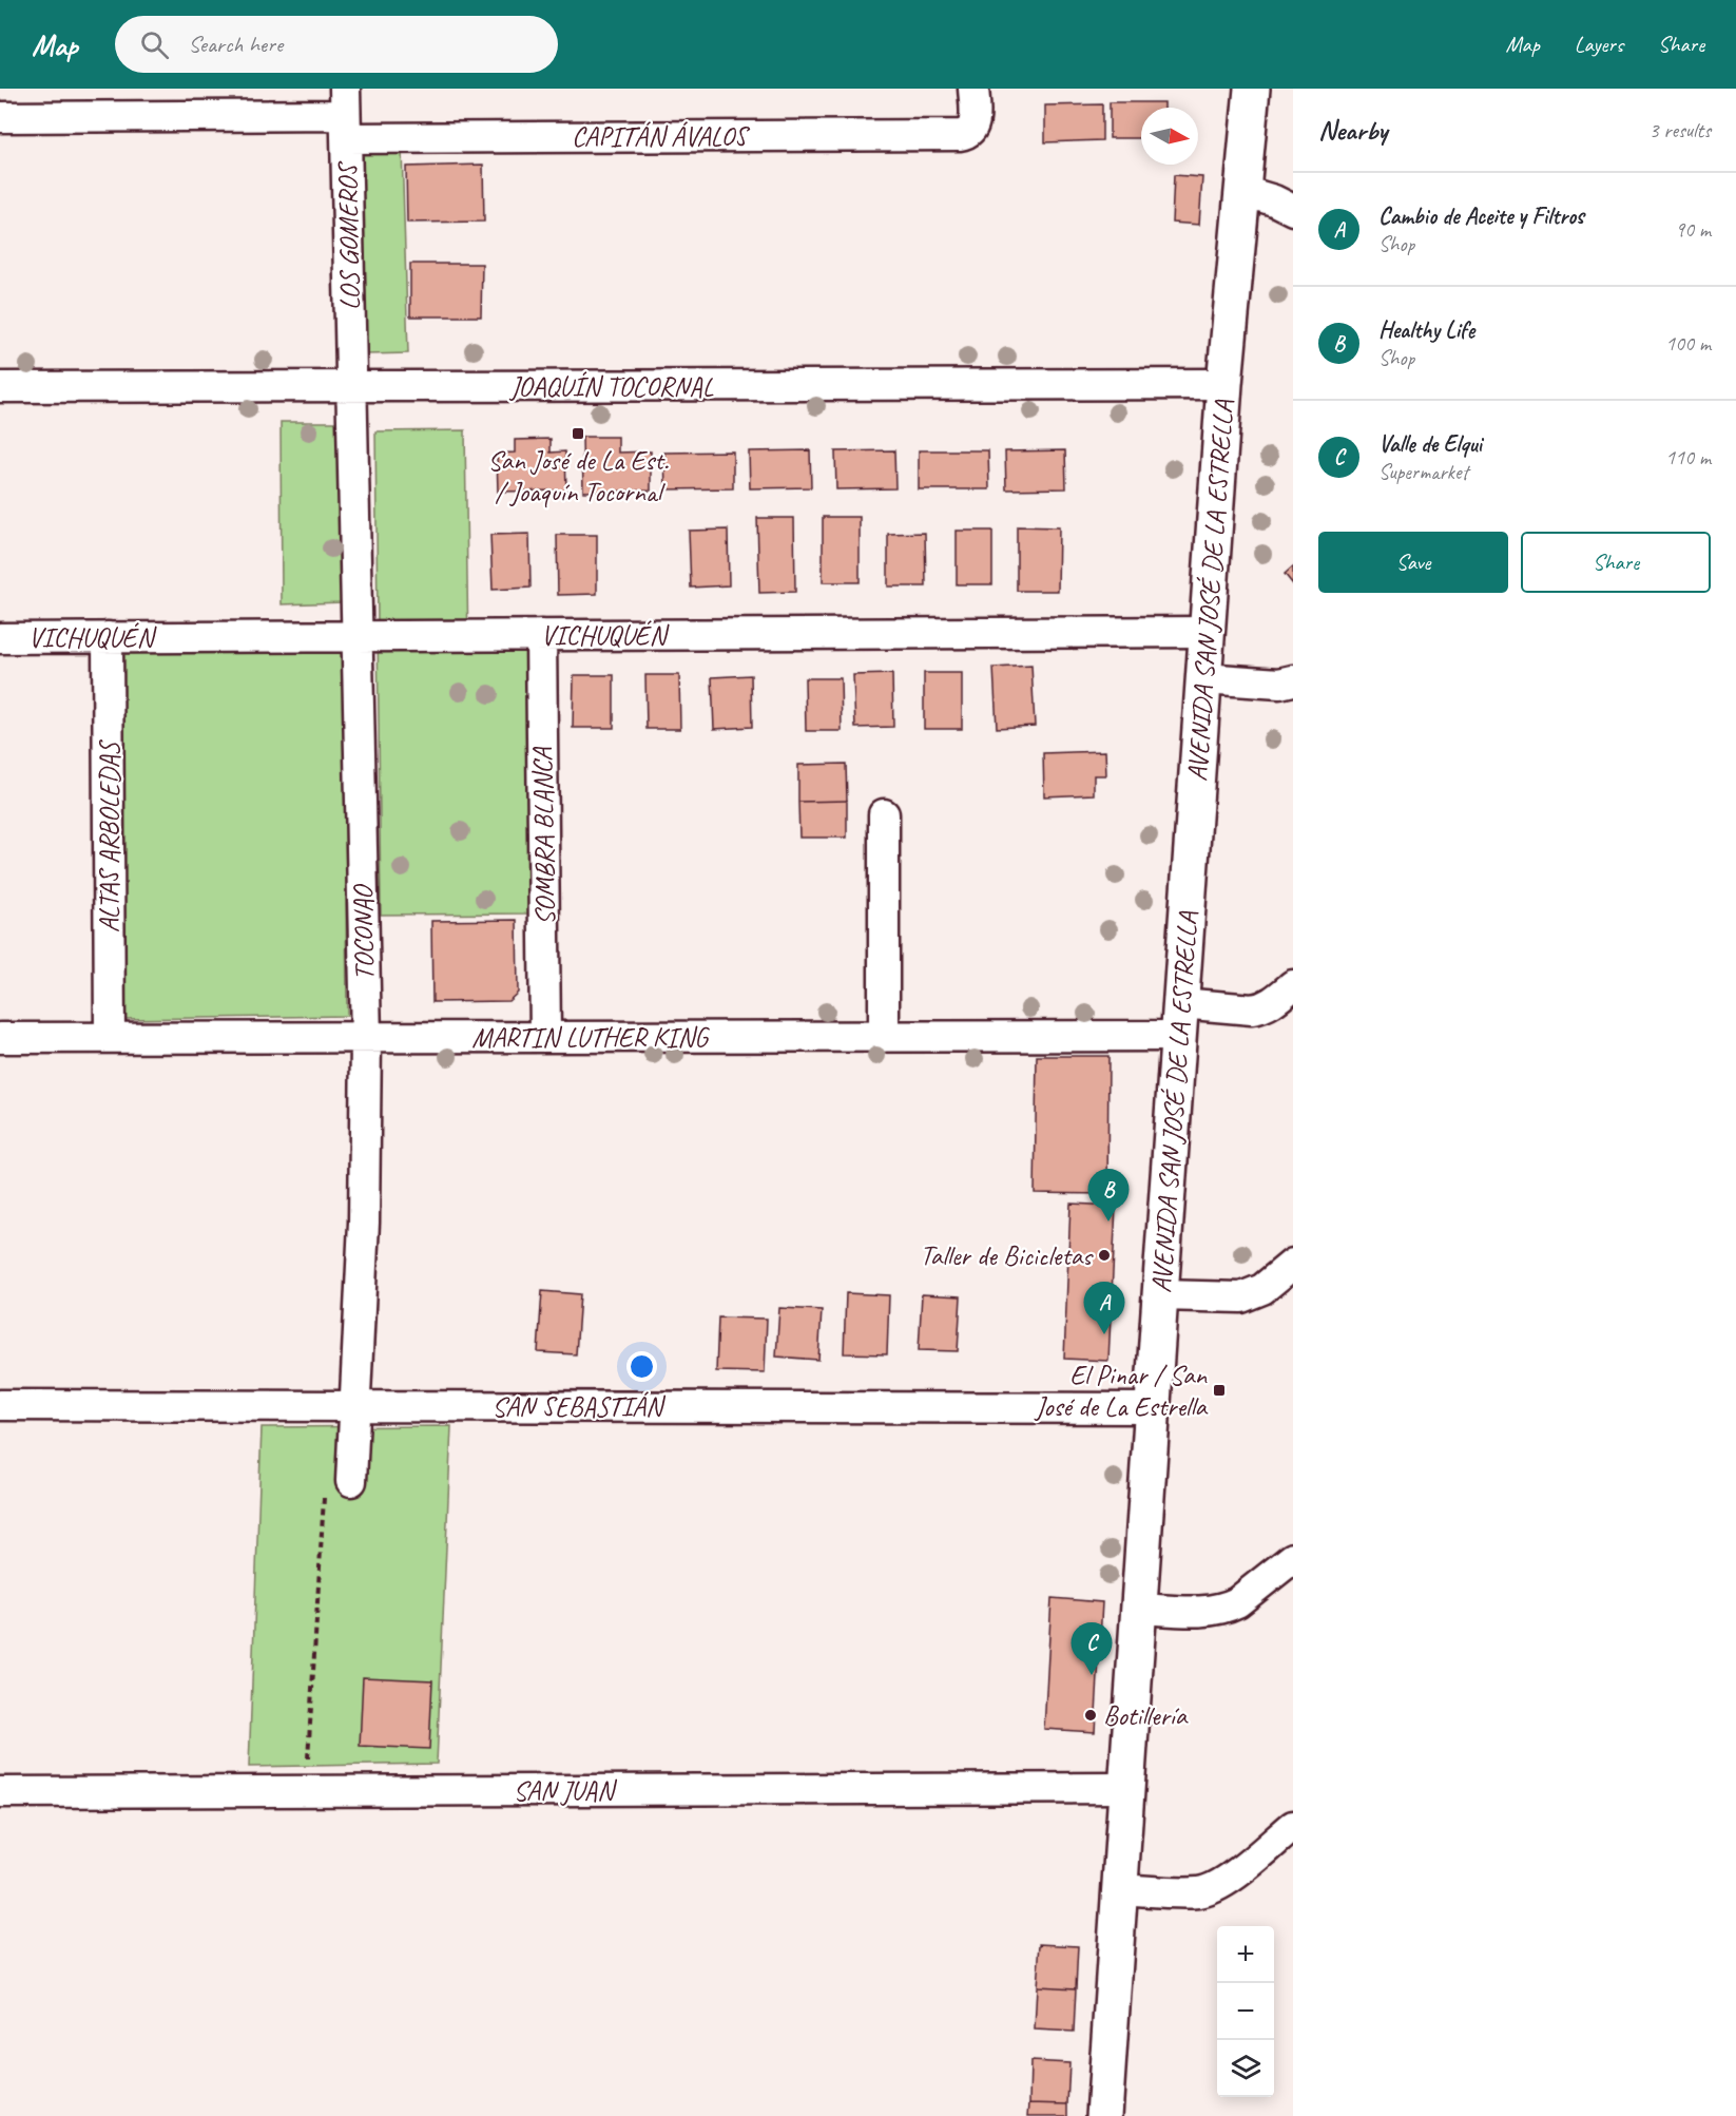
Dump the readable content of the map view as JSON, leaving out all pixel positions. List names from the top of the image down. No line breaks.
{"streets":{"main road":["AVENIDA SAN JOSÉ DE LA ESTRELLA"],"street":["CAPITÁN ÁVALOS","LOS GOMEROS","JOAQUÍN TOCORNAL","VICHUQUÉN","SOMBRA BLANCA","ALTAS ARBOLEDAS","TOCONAO","MARTIN LUTHER KING","SAN SEBASTIÁN","SAN JUAN"]},"crossings":[["CAPITÁN ÁVALOS","LOS GOMEROS"],["LOS GOMEROS","JOAQUÍN TOCORNAL"],["LOS GOMEROS","TOCONAO"],["JOAQUÍN TOCORNAL","AVENIDA SAN JOSÉ DE LA ESTRELLA"],["JOAQUÍN TOCORNAL","TOCONAO"],["AVENIDA SAN JOSÉ DE LA ESTRELLA","VICHUQUÉN"],["AVENIDA SAN JOSÉ DE LA ESTRELLA","MARTIN LUTHER KING"],["AVENIDA SAN JOSÉ DE LA ESTRELLA","SAN SEBASTIÁN"],["AVENIDA SAN JOSÉ DE LA ESTRELLA","SAN JUAN"],["VICHUQUÉN","SOMBRA BLANCA"],["VICHUQUÉN","ALTAS ARBOLEDAS"],["VICHUQUÉN","TOCONAO"],["SOMBRA BLANCA","MARTIN LUTHER KING"],["ALTAS ARBOLEDAS","MARTIN LUTHER KING"],["TOCONAO","MARTIN LUTHER KING"],["TOCONAO","SAN SEBASTIÁN"]],"places":{"transit":["San José de La Est. / Joaquín Tocornal","El Pinar / San José de La Estrella"],"other":["Taller de Bicicletas","Botillería"]},"north":"right","page":{"header":"Map","search":"Search here","nav":["Map","Layers","Share"],"heading":["Nearby","3 results"],"list":[{"mark":"A","name":"Cambio de Aceite y Filtros","note":"Shop","value":"90 m"},{"mark":"B","name":"Healthy Life","note":"Shop","value":"100 m"},{"mark":"C","name":"Valle de Elqui","note":"Supermarket","value":"110 m"}],"buttons":["Save","Share"],"pins":["B","A","C"],"map_buttons":["+","−"]}}
